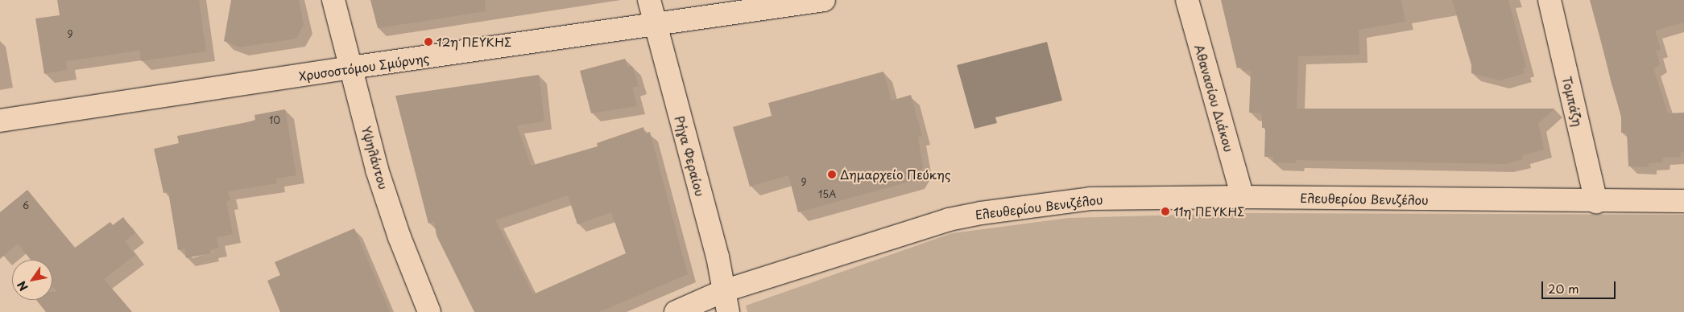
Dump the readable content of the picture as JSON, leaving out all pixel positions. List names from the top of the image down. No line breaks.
{"streets":{"street":["Χρυσοστόμου Σμύρνης","Αθανασίου Διάκου","Τομπάζη","Ρήγα Φεραίου","Υψηλάντου","Ελευθερίου Βενιζέλου"]},"crossings":[["Χρυσοστόμου Σμύρνης","Ρήγα Φεραίου"],["Χρυσοστόμου Σμύρνης","Υψηλάντου"],["Αθανασίου Διάκου","Ελευθερίου Βενιζέλου"],["Τομπάζη","Ελευθερίου Βενιζέλου"],["Ρήγα Φεραίου","Ελευθερίου Βενιζέλου"]],"places":["12η ΠΕΥΚΗΣ","Δημαρχείο Πεύκης","11η ΠΕΥΚΗΣ"],"house_numbers":["9","10","9","15Α","6"],"scale_bar":"20 m","north":"bottom left"}
